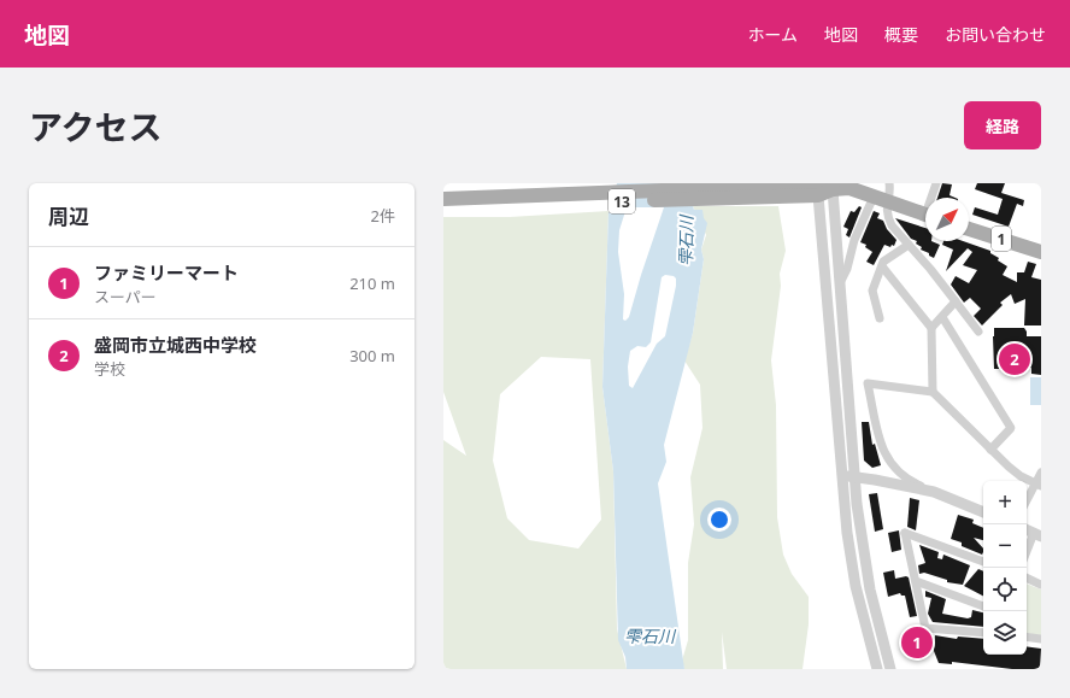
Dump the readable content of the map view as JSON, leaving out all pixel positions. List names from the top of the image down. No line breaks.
{"streets":{"main road":["13","1"]},"water":["雫石川"],"north":"top right","page":{"header":"地図","nav":["ホーム","地図","概要","お問い合わせ"],"title":"アクセス","buttons":"経路","heading":["周辺","2件"],"list":[{"mark":"1","name":"ファミリーマート","note":"スーパー","value":"210 m"},{"mark":"2","name":"盛岡市立城西中学校","note":"学校","value":"300 m"}],"pins":["2","1"],"map_buttons":["+","−"]}}
